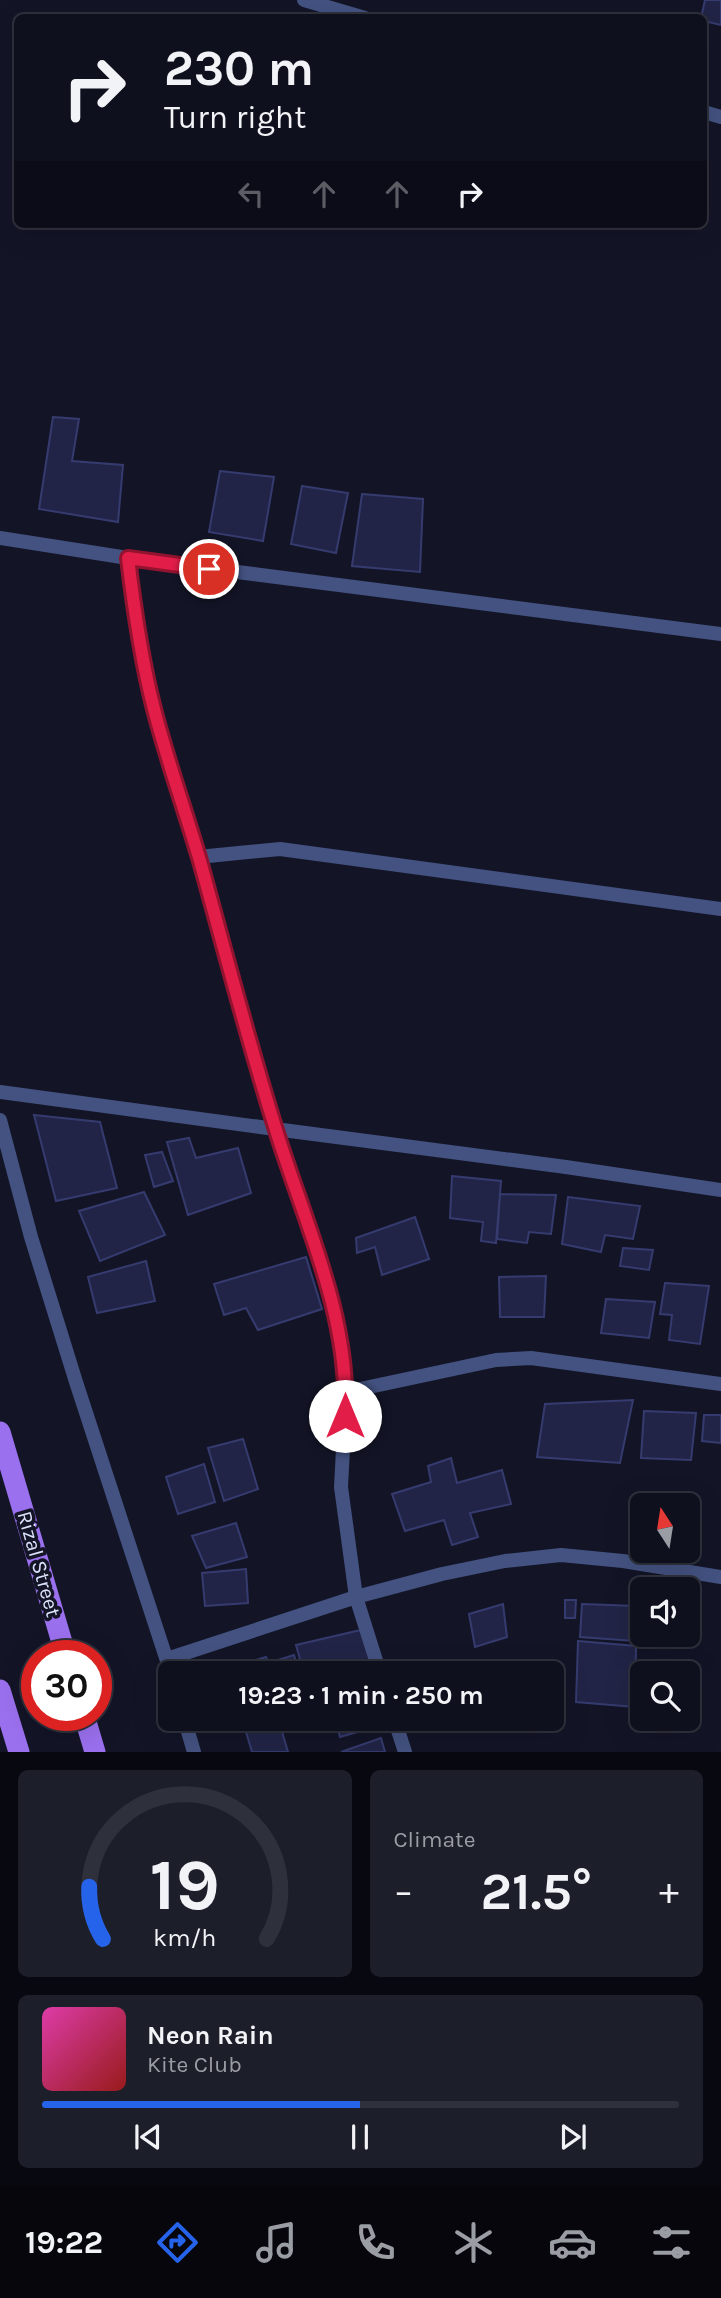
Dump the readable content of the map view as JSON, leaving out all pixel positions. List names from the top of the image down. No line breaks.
{"streets":{"main road":["Rizal Street"]},"north":"top","page":{"turn":["230 m","Turn right"],"limit":"30","trip":"19:23 · 1 min · 250 m","tile":"Climate","heat":["−","21.5°","+"],"song":["Neon Rain","Kite Club"],"tabs":"19:22","gauge":["19","km/h"]}}
